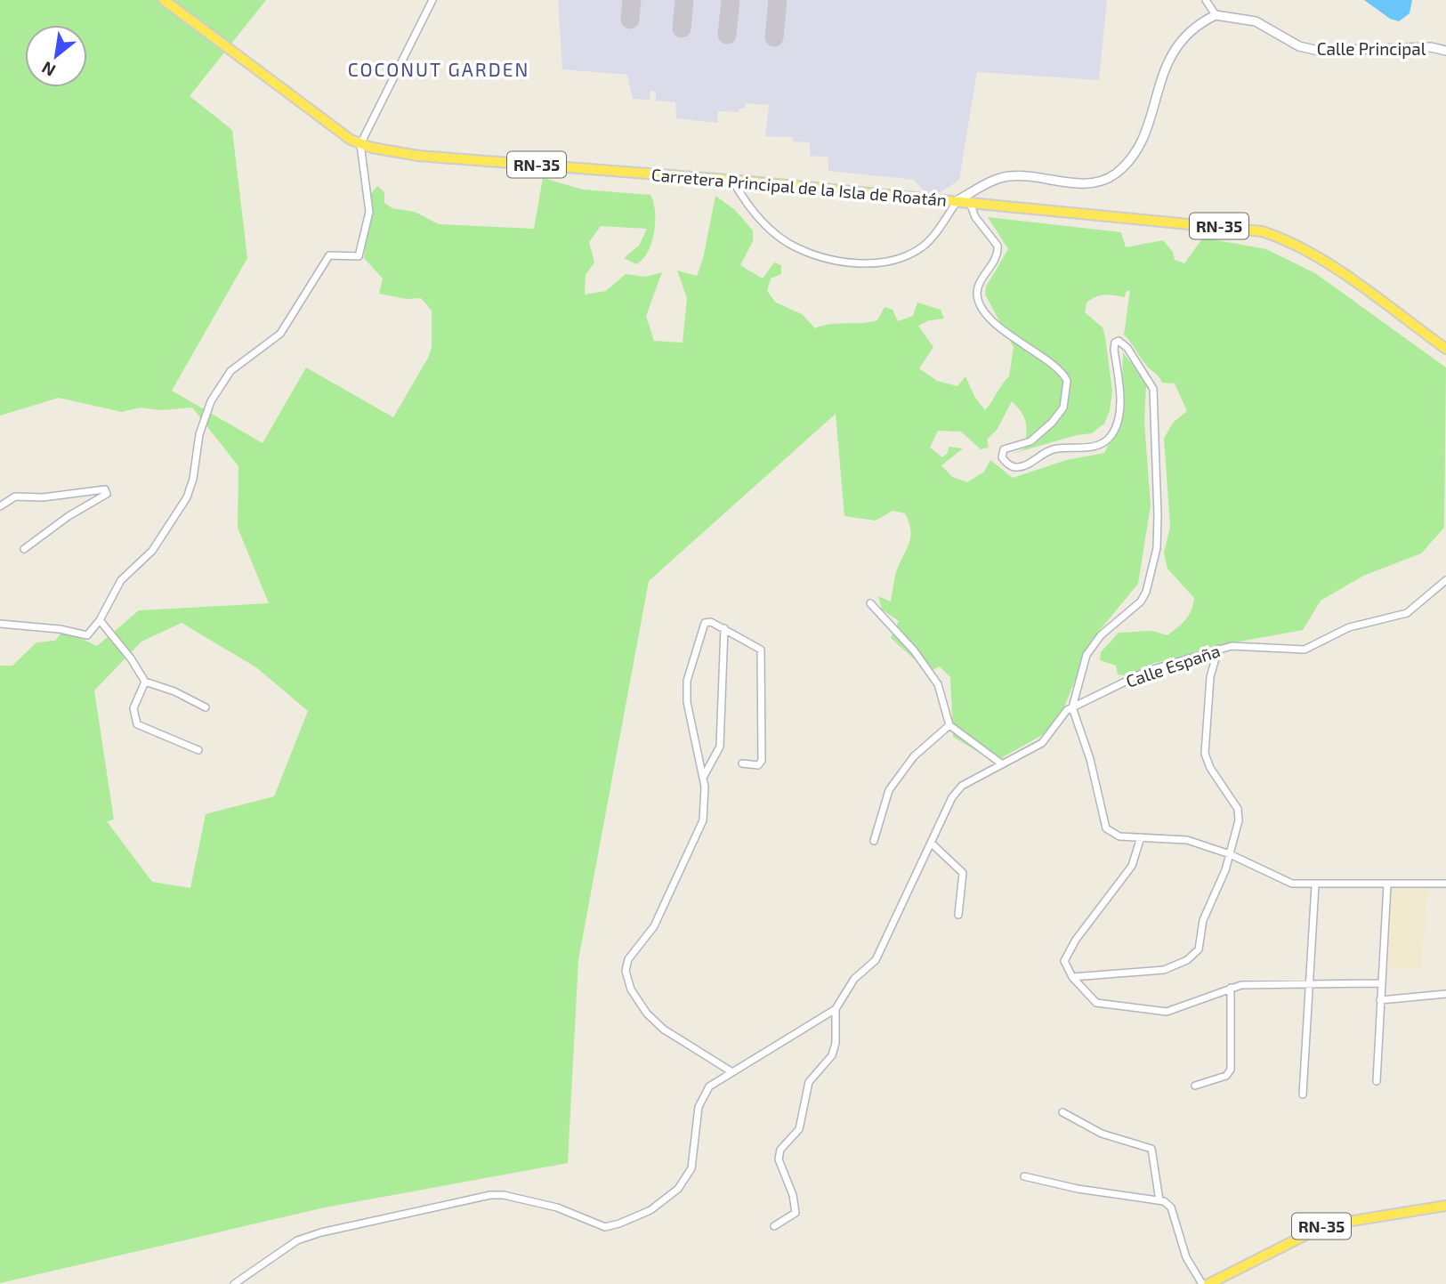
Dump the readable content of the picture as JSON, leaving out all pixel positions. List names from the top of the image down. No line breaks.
{"streets":{"main road":["RN-35","Carretera Principal de la Isla de Roatán"],"street":["Calle Principal","Calle España"]},"districts":["COCONUT GARDEN"],"north":"bottom left"}
